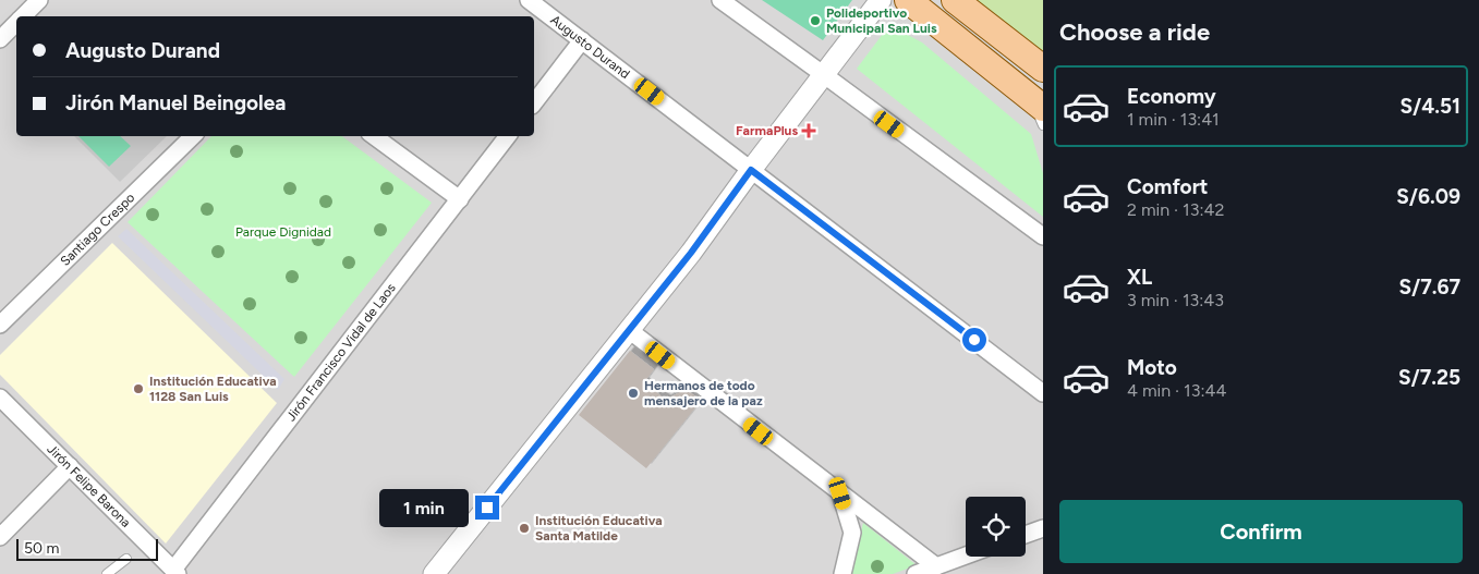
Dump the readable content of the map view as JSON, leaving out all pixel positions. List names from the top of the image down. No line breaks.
{"streets":{"street":["Augusto Durand","Santiago Crespo","Jirón Francisco Vidal de Laos","Jirón Felipe Barona"]},"crossings":[["Jirón Francisco Vidal de Laos","Jirón Felipe Barona"]],"parks":["Parque Dignidad"],"places":{"other":["Polideportivo Municipal San Luis","Institución Educativa 1128 San Luis","Hermanos de todo mensajero de la paz","Institución Educativa Santa Matilde"],"health":["FarmaPlus"]},"scale_bar":"50 m","page":{"heading":"Choose a ride","banner":["Augusto Durand","Jirón Manuel Beingolea"],"list":[{"name":"Economy","note":"1 min · 13:41","value":"S/4.51"},{"name":"Comfort","note":"2 min · 13:42","value":"S/6.09"},{"name":"XL","note":"3 min · 13:43","value":"S/7.67"},{"name":"Moto","note":"4 min · 13:44","value":"S/7.25"}],"bubble":"1 min","buttons":"Confirm","scale":"50 m"}}
